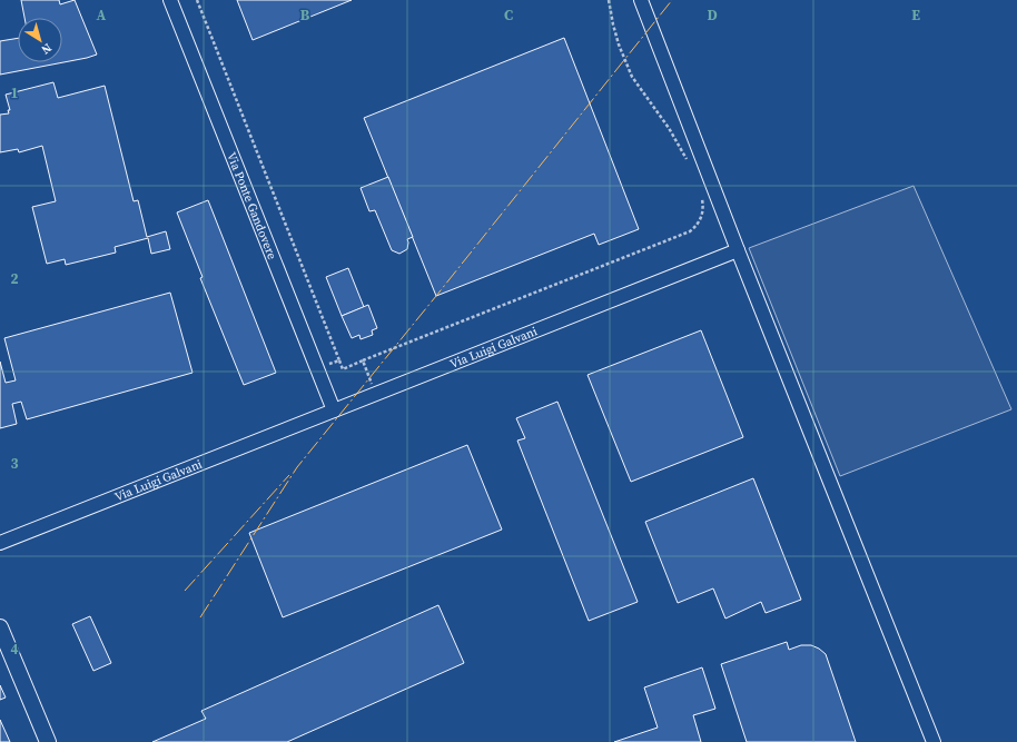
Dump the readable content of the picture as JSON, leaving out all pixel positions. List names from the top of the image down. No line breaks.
{"streets":{"street":["Via Ponte Gandovere","Via Luigi Galvani"]},"crossings":[["Via Ponte Gandovere","Via Luigi Galvani"]],"north":"bottom right","grid":{"columns":["A","B","C","D","E"],"rows":["1","2","3","4"]}}
